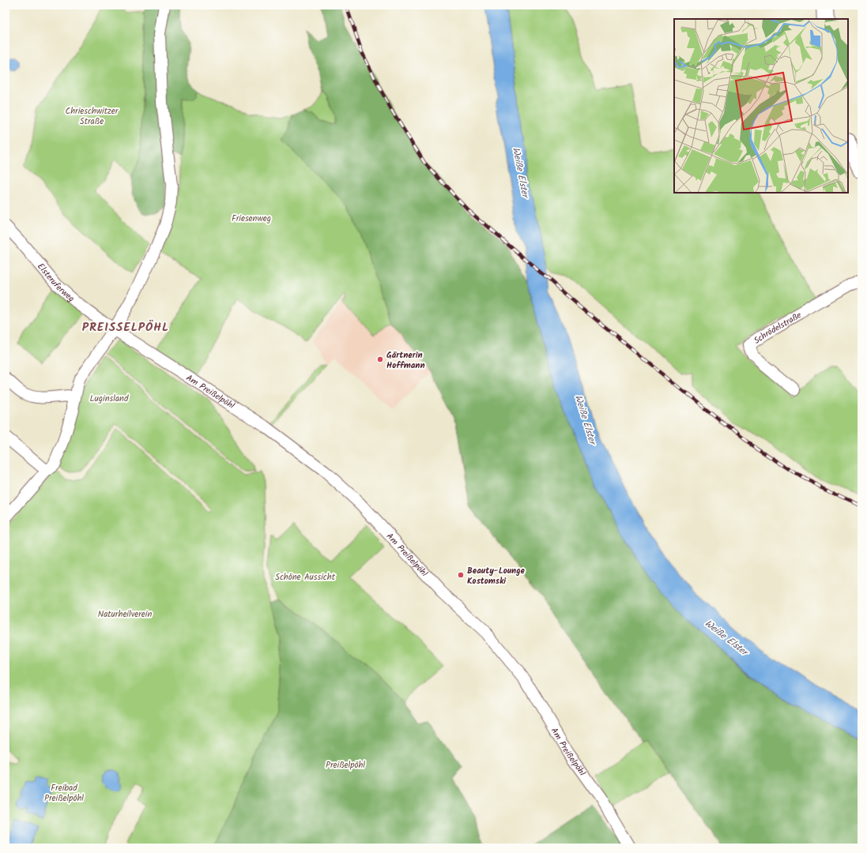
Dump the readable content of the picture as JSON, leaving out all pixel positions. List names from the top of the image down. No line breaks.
{"streets":{"street":["Elsteruferweg","Schrödelstraße","Am Preißelpöhl"]},"crossings":[["Elsteruferweg","Am Preißelpöhl"]],"districts":["PREISSELPÖHL"],"water":["Weiße Elster"],"parks":["Chrieschwitzer Straße","Friesenweg","Luginsland","Schöne Aussicht","Naturheilverein","Preißelpöhl","Freibad Preißelpöhl"],"places":["Gärtnerin Hoffmann","Beauty-Lounge Kostomski"]}
